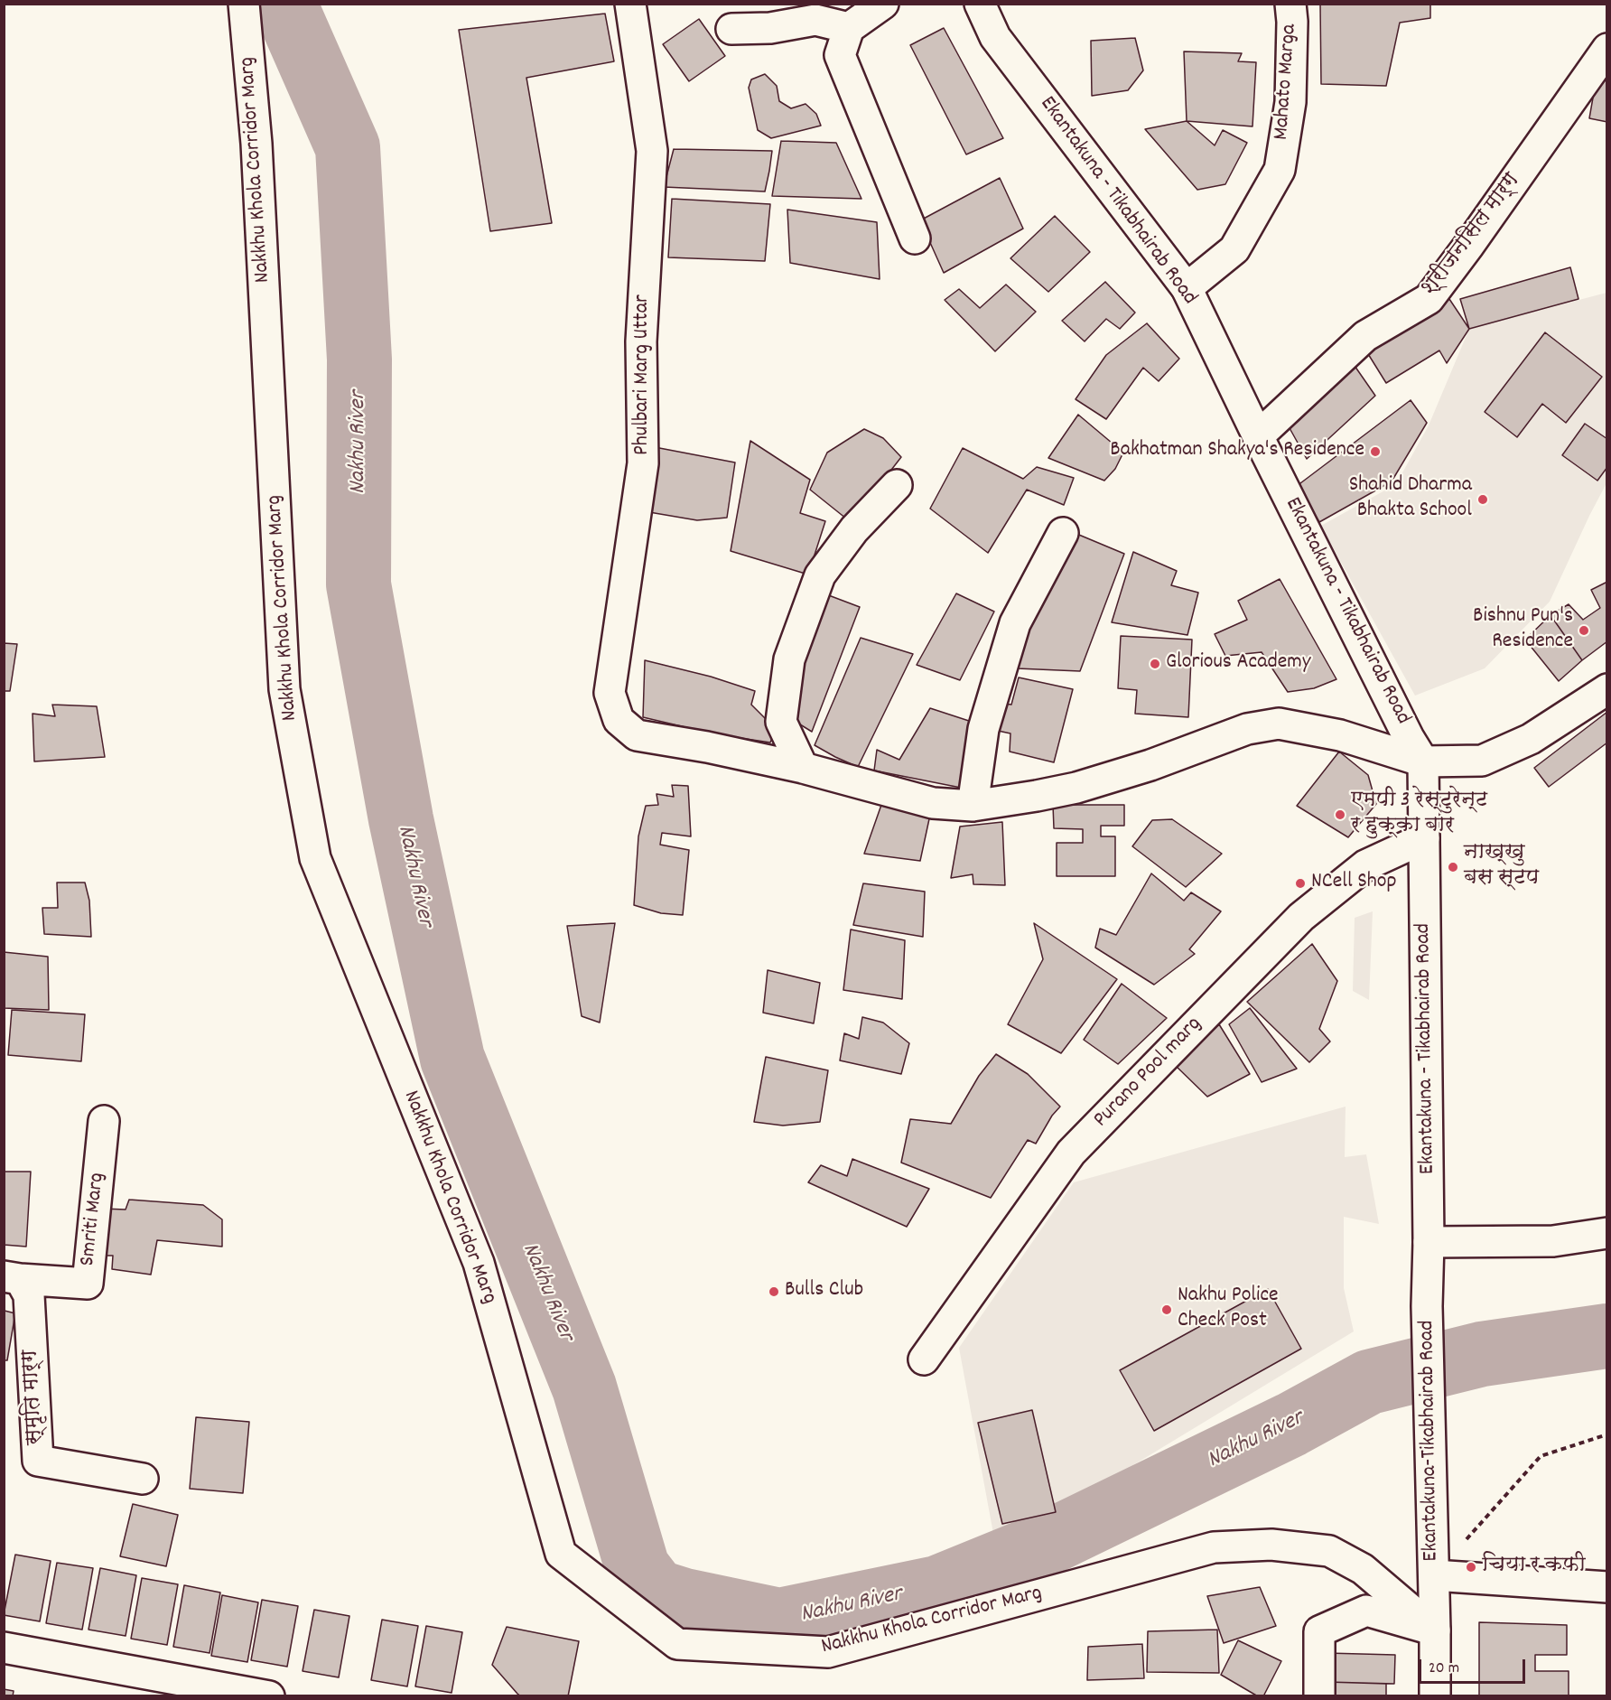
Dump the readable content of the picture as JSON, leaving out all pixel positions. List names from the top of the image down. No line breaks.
{"streets":{"street":["Mahato Marga","Nakkhu Khola Corridor Marg","Ekantakuna - Tikabhairab Road","श्रीजनसिल मार्ग","Phulbari Marg Uttar","Purano Pool marg","Smriti Marg","स्मृति मार्ग","Ekantakuna-Tikabhairab Road"]},"crossings":[["Mahato Marga","Ekantakuna - Tikabhairab Road"],["Ekantakuna - Tikabhairab Road","श्रीजनसिल मार्ग"],["Ekantakuna - Tikabhairab Road","Purano Pool marg"],["Ekantakuna - Tikabhairab Road","Ekantakuna-Tikabhairab Road"],["Smriti Marg","स्मृति मार्ग"]],"water":["Nakhu River"],"places":["Bakhatman Shakya's Residence","Shahid Dharma Bhakta School","Bishnu Pun's Residence","Glorious Academy","एमपी 3 रेस्टुरेन्ट र हुक्का बार","नाख्खु बस स्टप","NCell Shop","Bulls Club","Nakhu Police Check Post","चिया र कफी"],"scale_bar":"20 m"}
